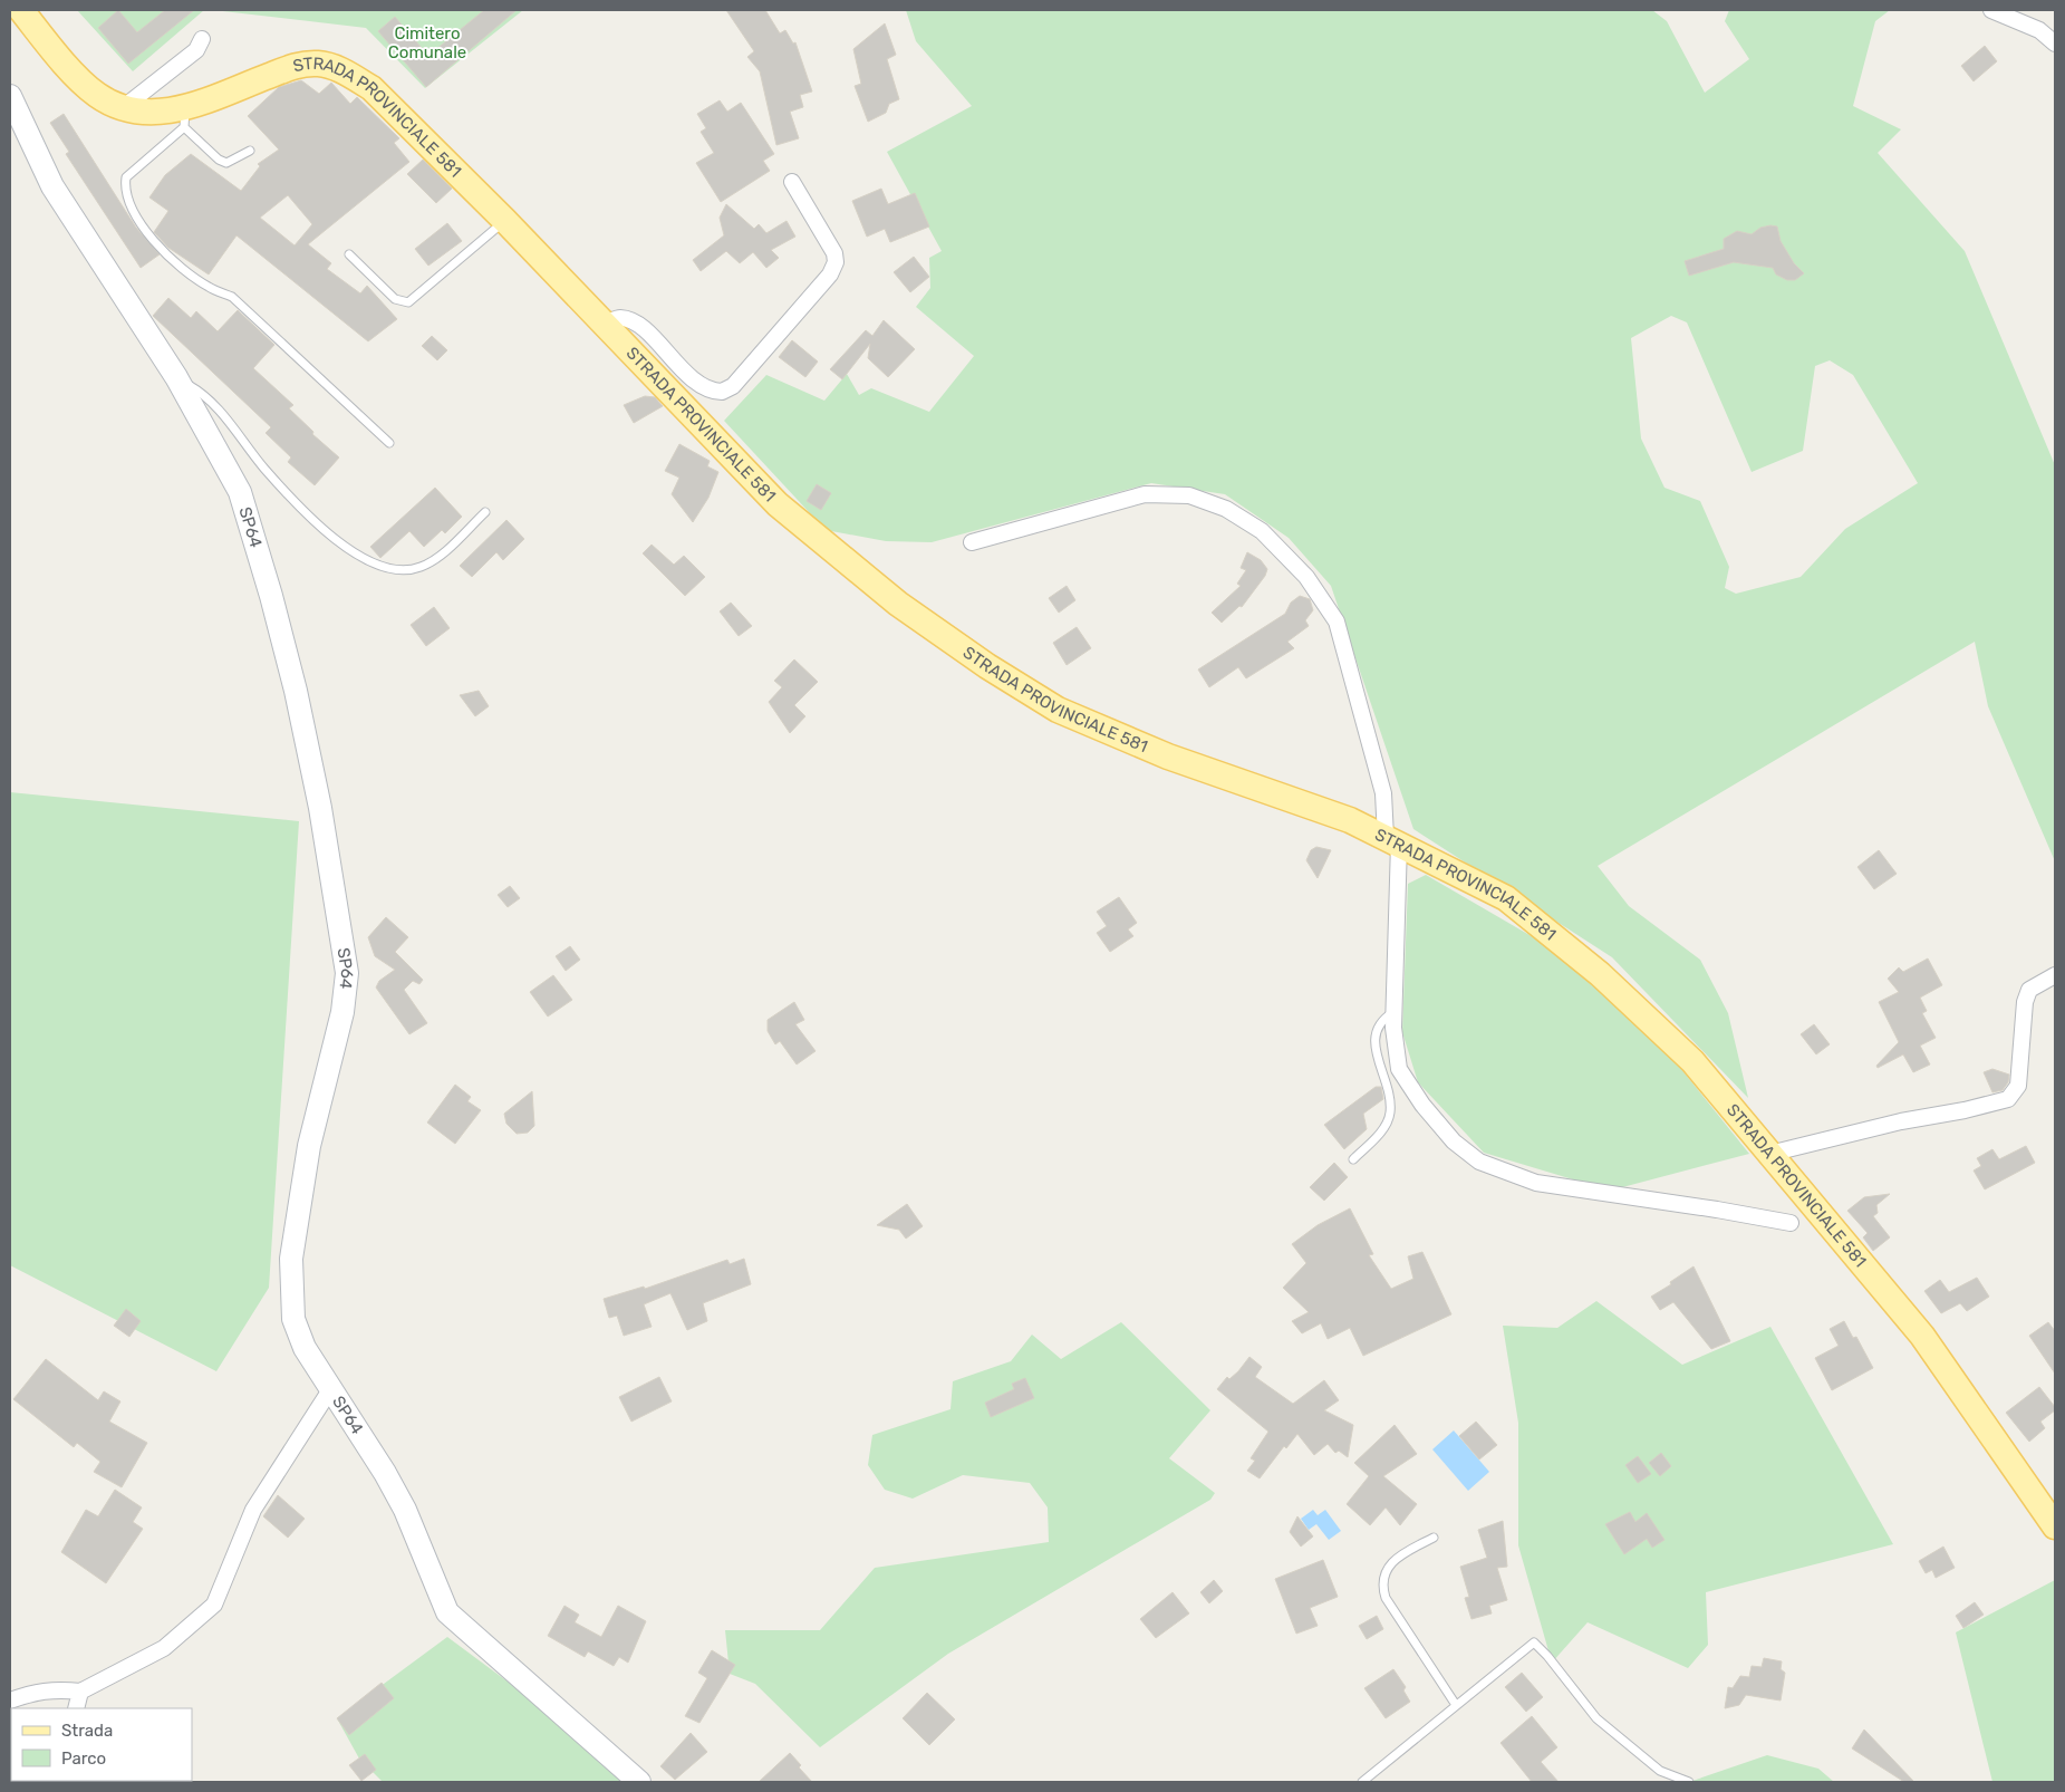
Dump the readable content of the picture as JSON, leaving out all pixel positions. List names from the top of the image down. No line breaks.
{"streets":{"main road":["STRADA PROVINCIALE 581"],"street":["SP64"]},"parks":["Cimitero Comunale"],"legend":["Strada","Parco"]}
